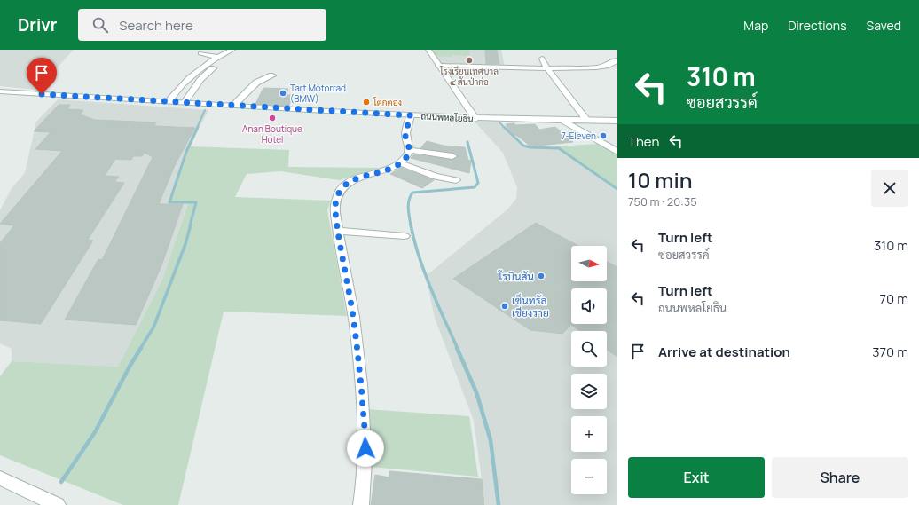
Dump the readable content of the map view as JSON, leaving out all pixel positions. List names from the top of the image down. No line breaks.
{"streets":{"street":["ถนนพหลโยธิน"]},"places":["โรงเรียนเทศบาล ๔ สันป่าก่อ","Tart Motorrad (BMW)","โตกตอง","Anan Boutique Hotel","7-Eleven","โรบินสัน","เซ็นทรัล เชียงราย"],"north":"right","page":{"header":"Drivr","search":"Search here","nav":["Map","Directions","Saved"],"turn":["310 m","ซอยสวรรค์"],"then":"Then","heading":["10 min","750 m · 20:35"],"list":[{"name":"Turn left","note":"ซอยสวรรค์","value":"310 m"},{"name":"Turn left","note":"ถนนพหลโยธิน","value":"70 m"},{"name":"Arrive at destination","value":"370 m"}],"map_buttons":["+","−"],"buttons":["Exit","Share"]}}
